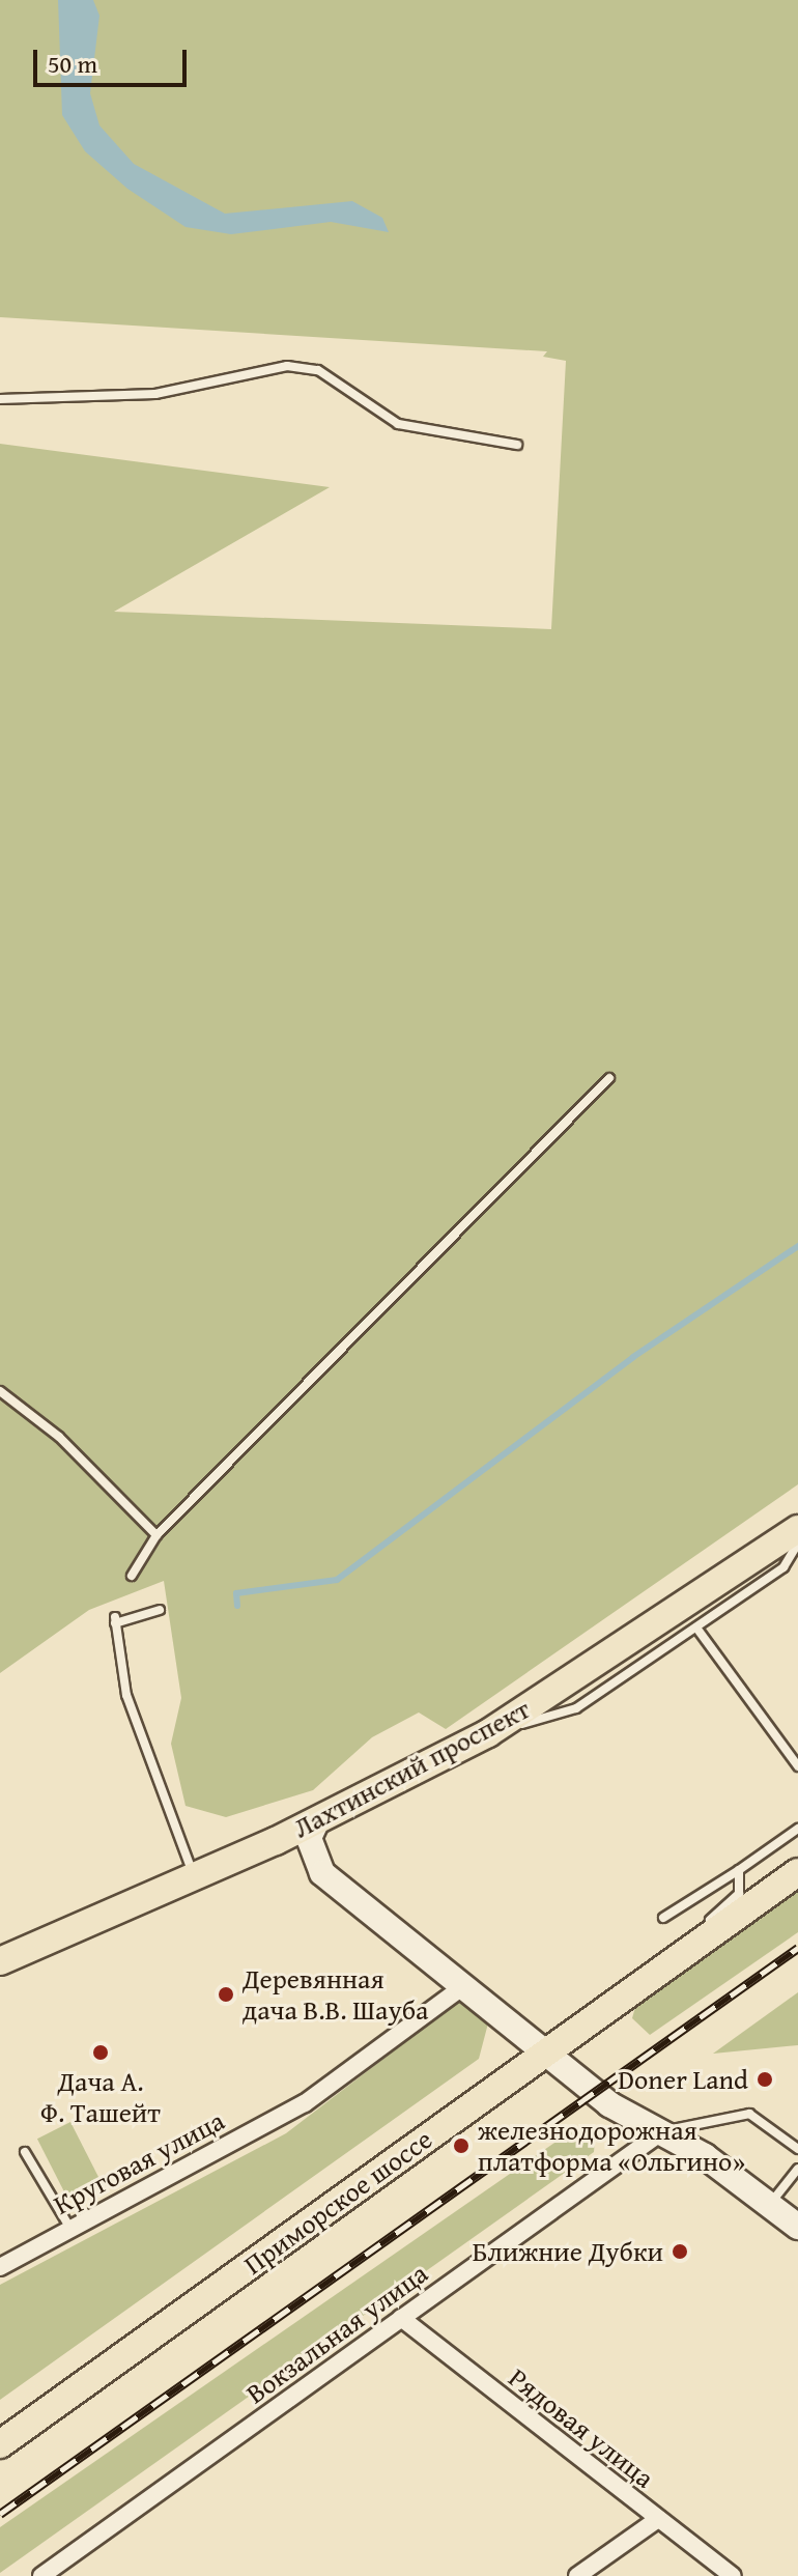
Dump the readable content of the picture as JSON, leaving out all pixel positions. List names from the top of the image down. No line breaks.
{"streets":{"main road":["Лахтинский проспект","Приморское шоссе"],"street":["Круговая улица","Вокзальная улица","Рядовая улица"]},"crossings":[["Вокзальная улица","Рядовая улица"]],"places":["Деревянная дача В.В. Шауба","Дача А. Ф. Ташейт","Doner Land","железнодорожная платформа «Ольгино»","Ближние Дубки"],"scale_bar":"50 m"}
